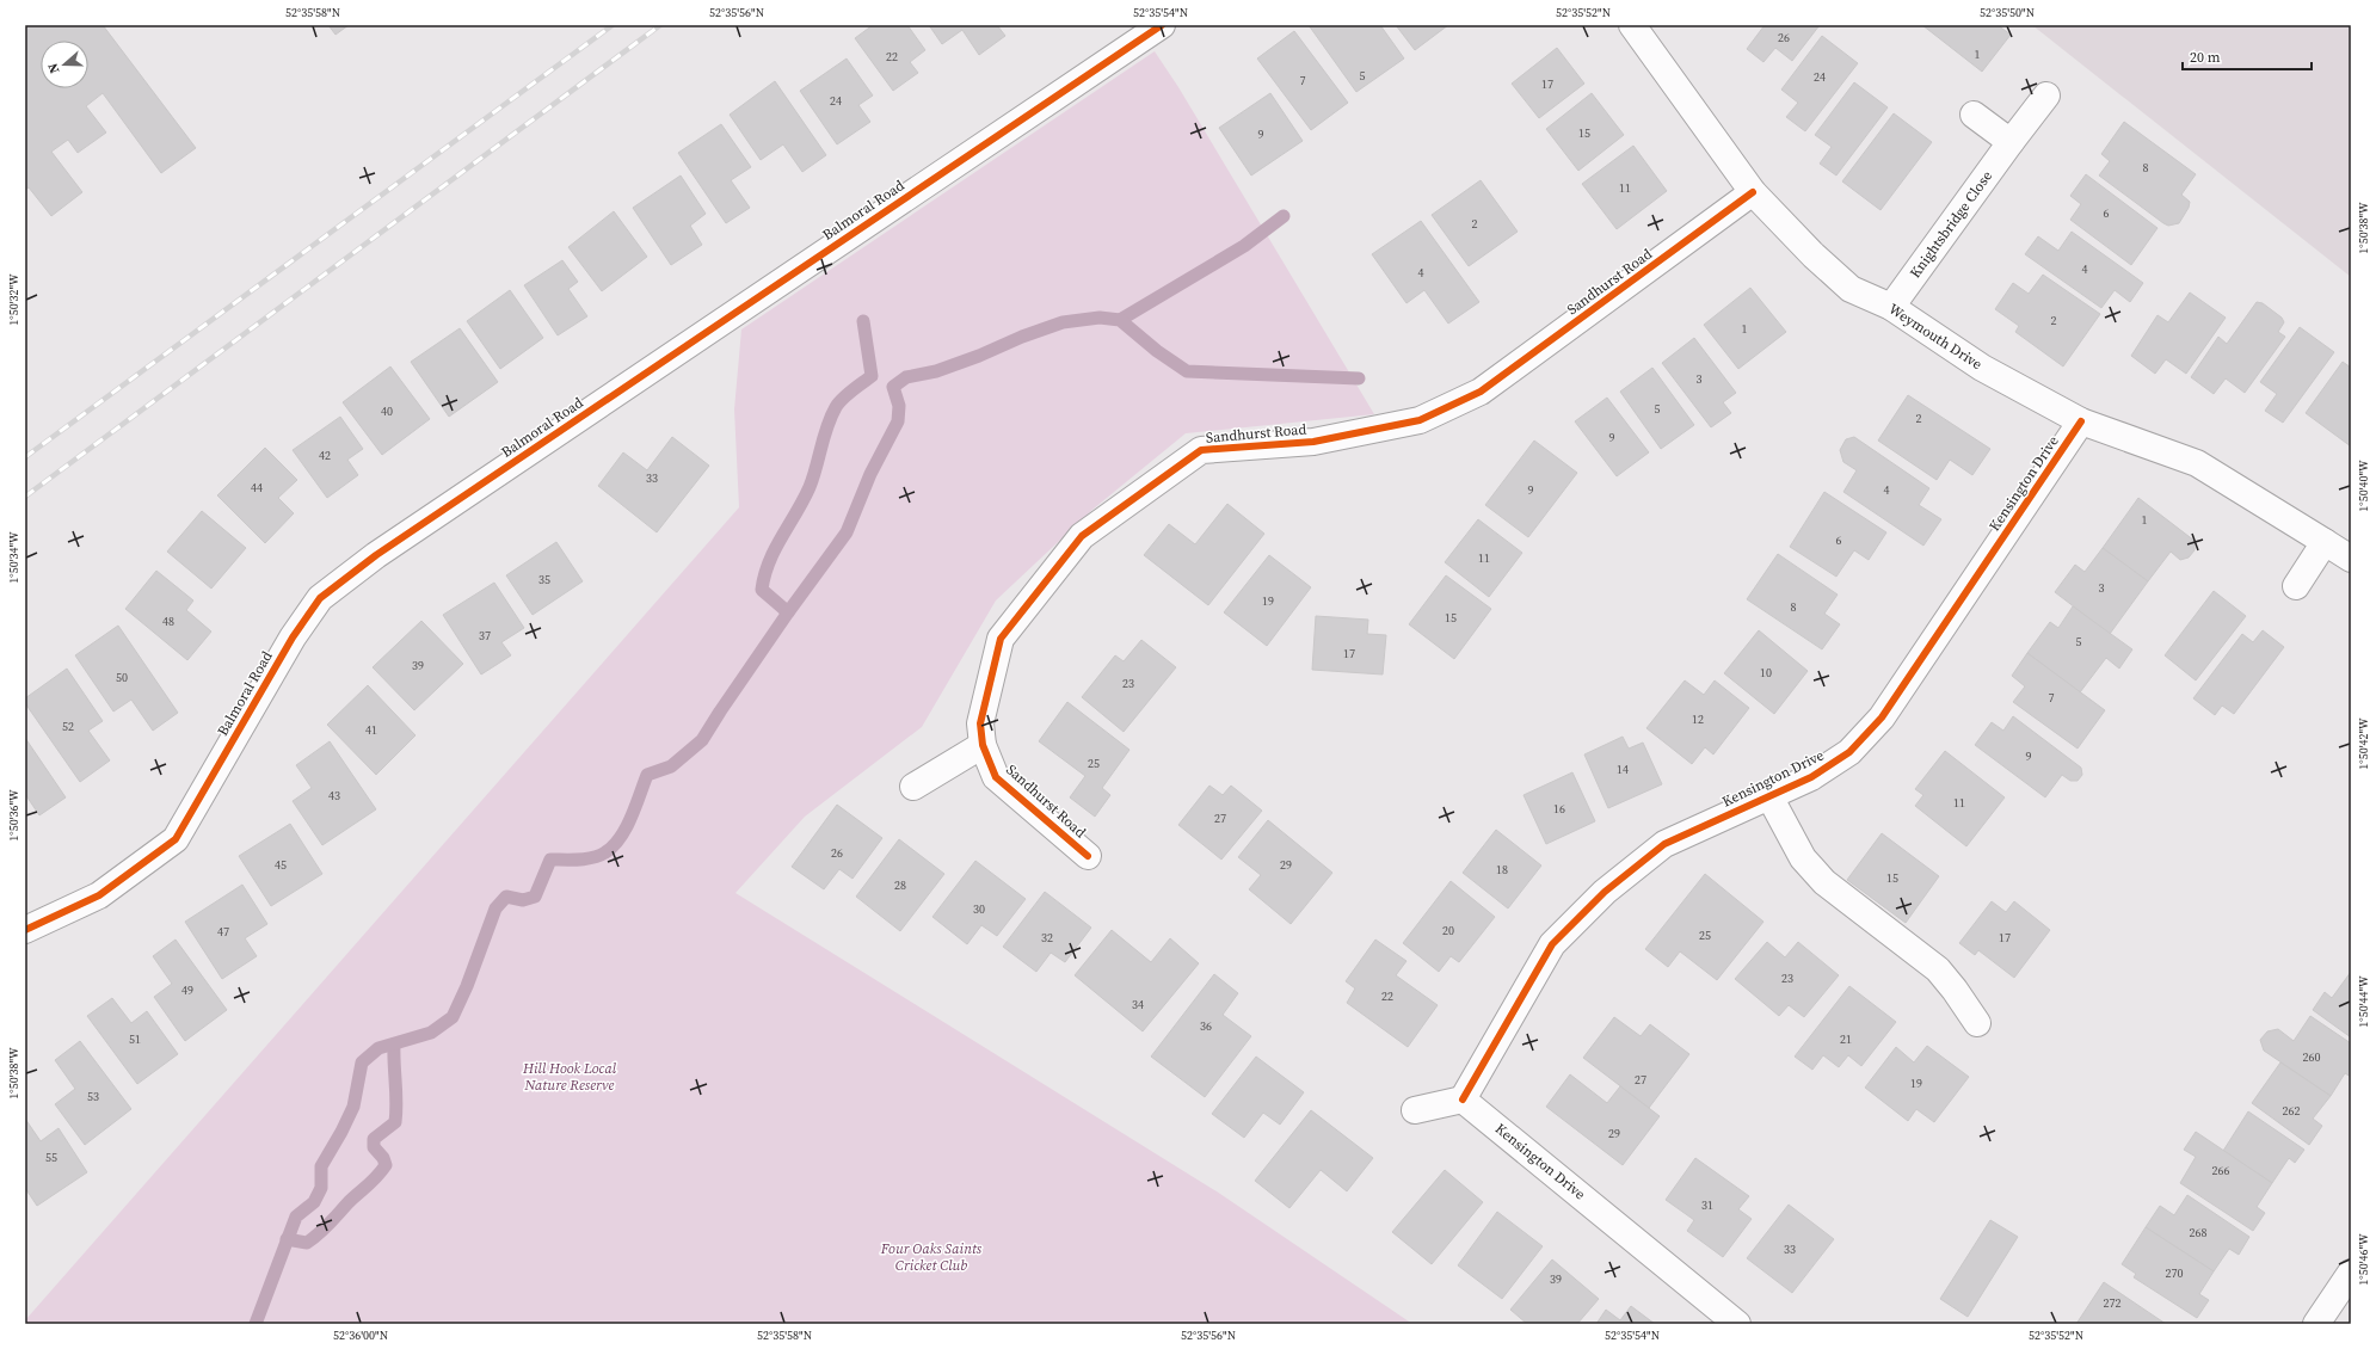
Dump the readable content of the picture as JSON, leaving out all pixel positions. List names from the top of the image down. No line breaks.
{"streets":{"street":["Balmoral Road","Knightsbridge Close","Sandhurst Road","Weymouth Drive","Kensington Drive"]},"crossings":[["Knightsbridge Close","Weymouth Drive"],["Sandhurst Road","Weymouth Drive"],["Weymouth Drive","Kensington Drive"]],"parks":["Hill Hook Local Nature Reserve","Four Oaks Saints Cricket Club"],"house_numbers":["26","1","22","5","24","7","17","24","15","9","8","11","6","2","4","4","2","1","3","5","40","2","9","42","33","44","9","4","1","6","11","35","3","19","8","15","48","37","5","17","39","10","50","23","7","12","52","41","9","25","14","43","11","16","27","26","45","29","18","15","28","30","20","47","25","32","17","23","49","22","34","36","51","21","260","27","19","53","262","29","55","266","31","268","33","270","39","272"],"scale_bar":"20 m","north":"left","coordinates":["52°35'58\"N","52°35'56\"N","52°35'54\"N","52°35'52\"N","52°35'50\"N","1°50'38\"W","1°50'32\"W","1°50'40\"W","1°50'34\"W","1°50'42\"W","1°50'36\"W","1°50'44\"W","1°50'46\"W","52°36'00\"N"]}
